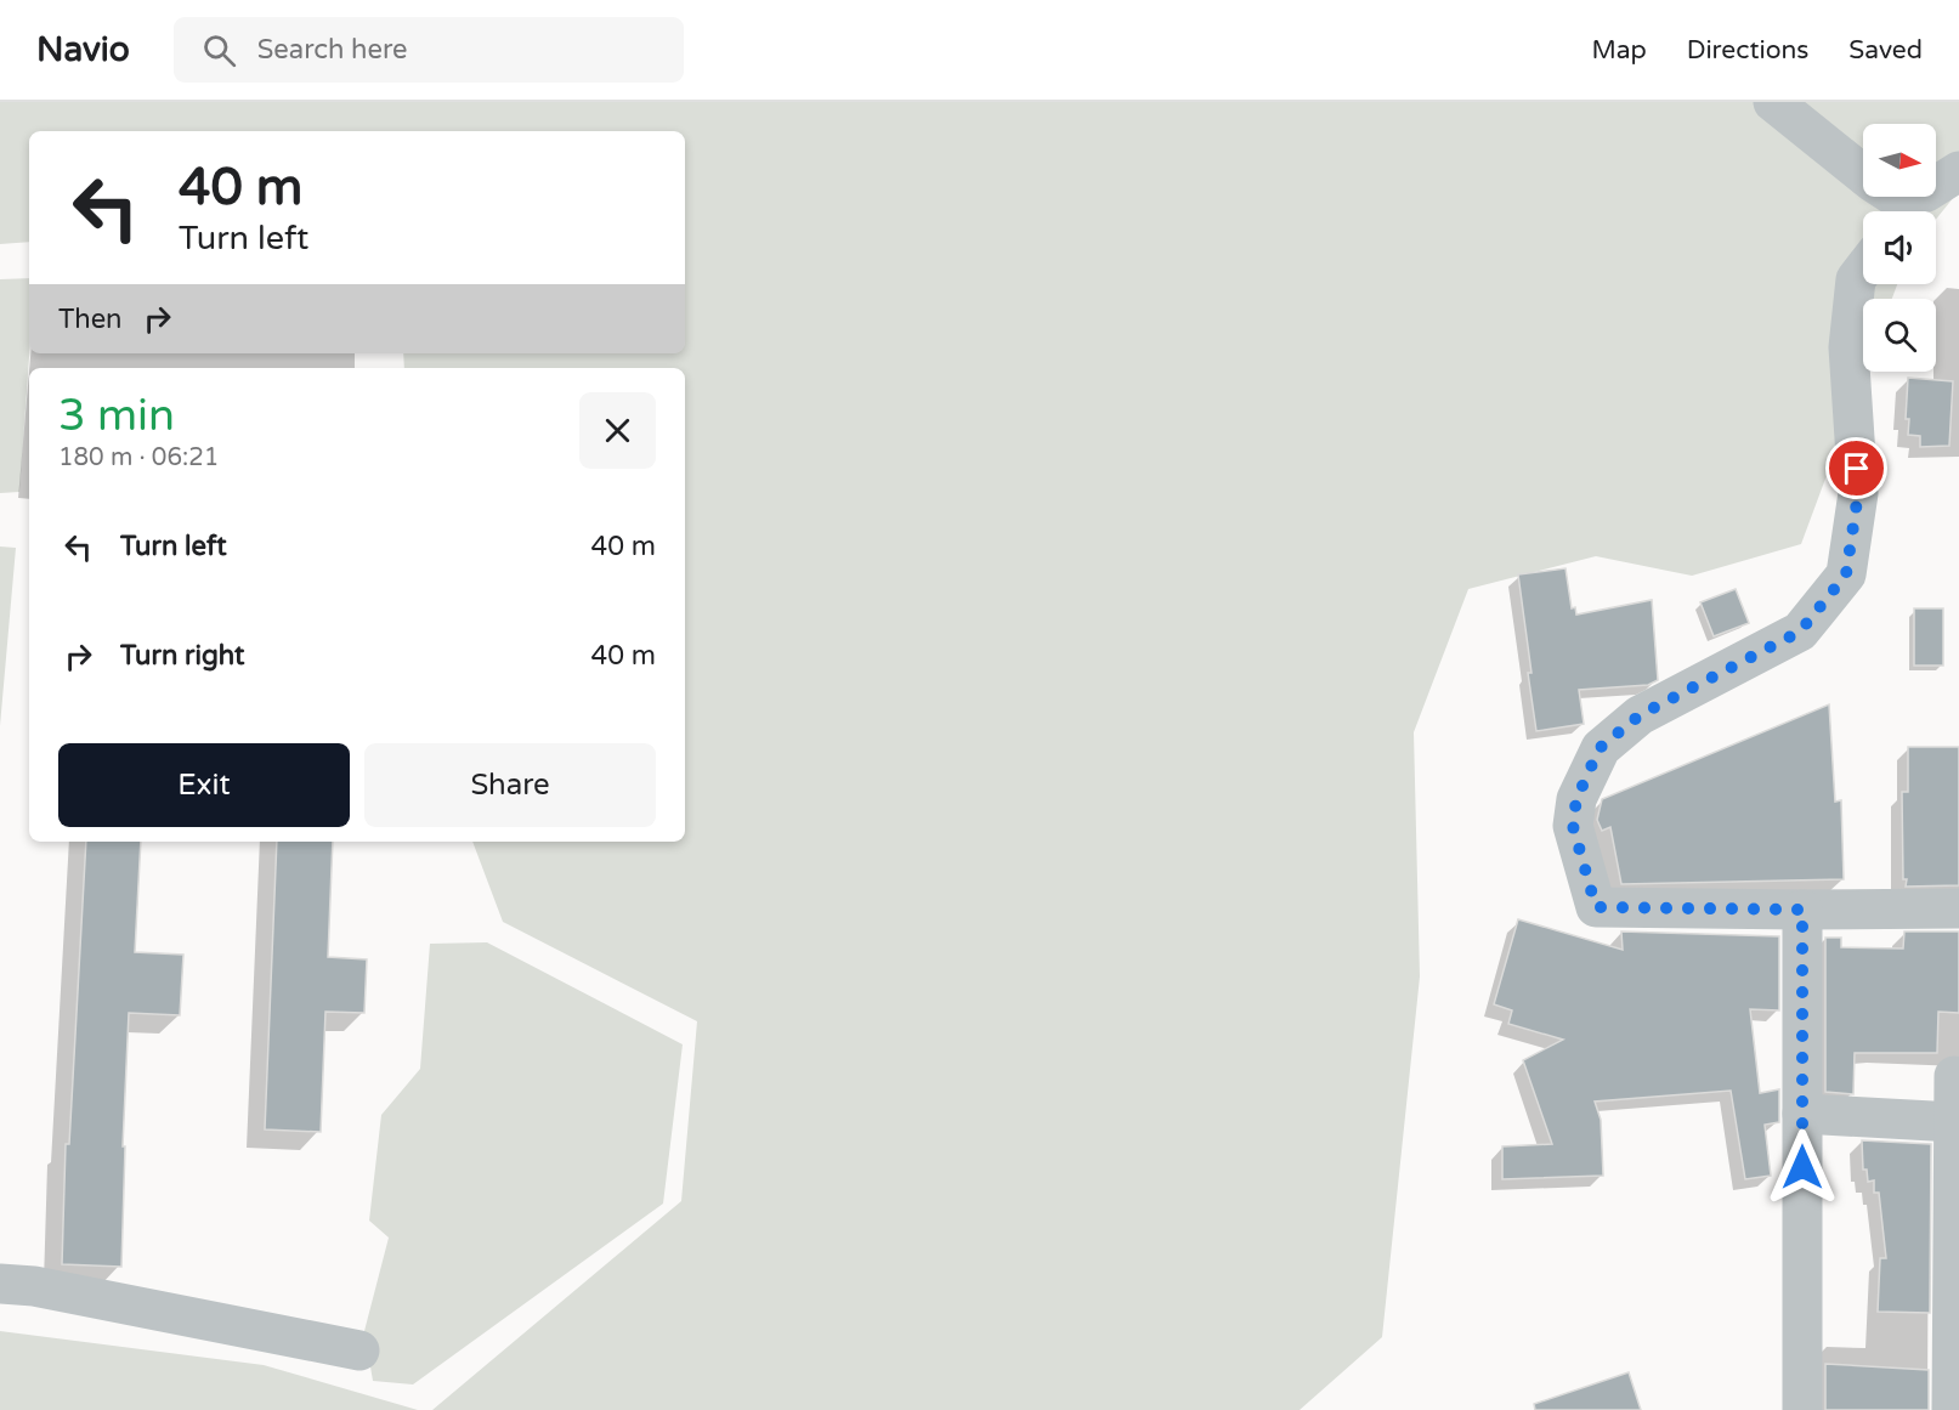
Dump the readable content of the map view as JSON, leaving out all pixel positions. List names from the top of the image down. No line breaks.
{"north":"right","page":{"header":"Navio","search":"Search here","nav":["Map","Directions","Saved"],"turn":["40 m","Turn left"],"then":"Then","heading":["3 min","180 m · 06:21"],"list":[{"name":"Turn left","value":"40 m"},{"name":"Turn right","value":"40 m"}],"buttons":["Exit","Share"]}}
